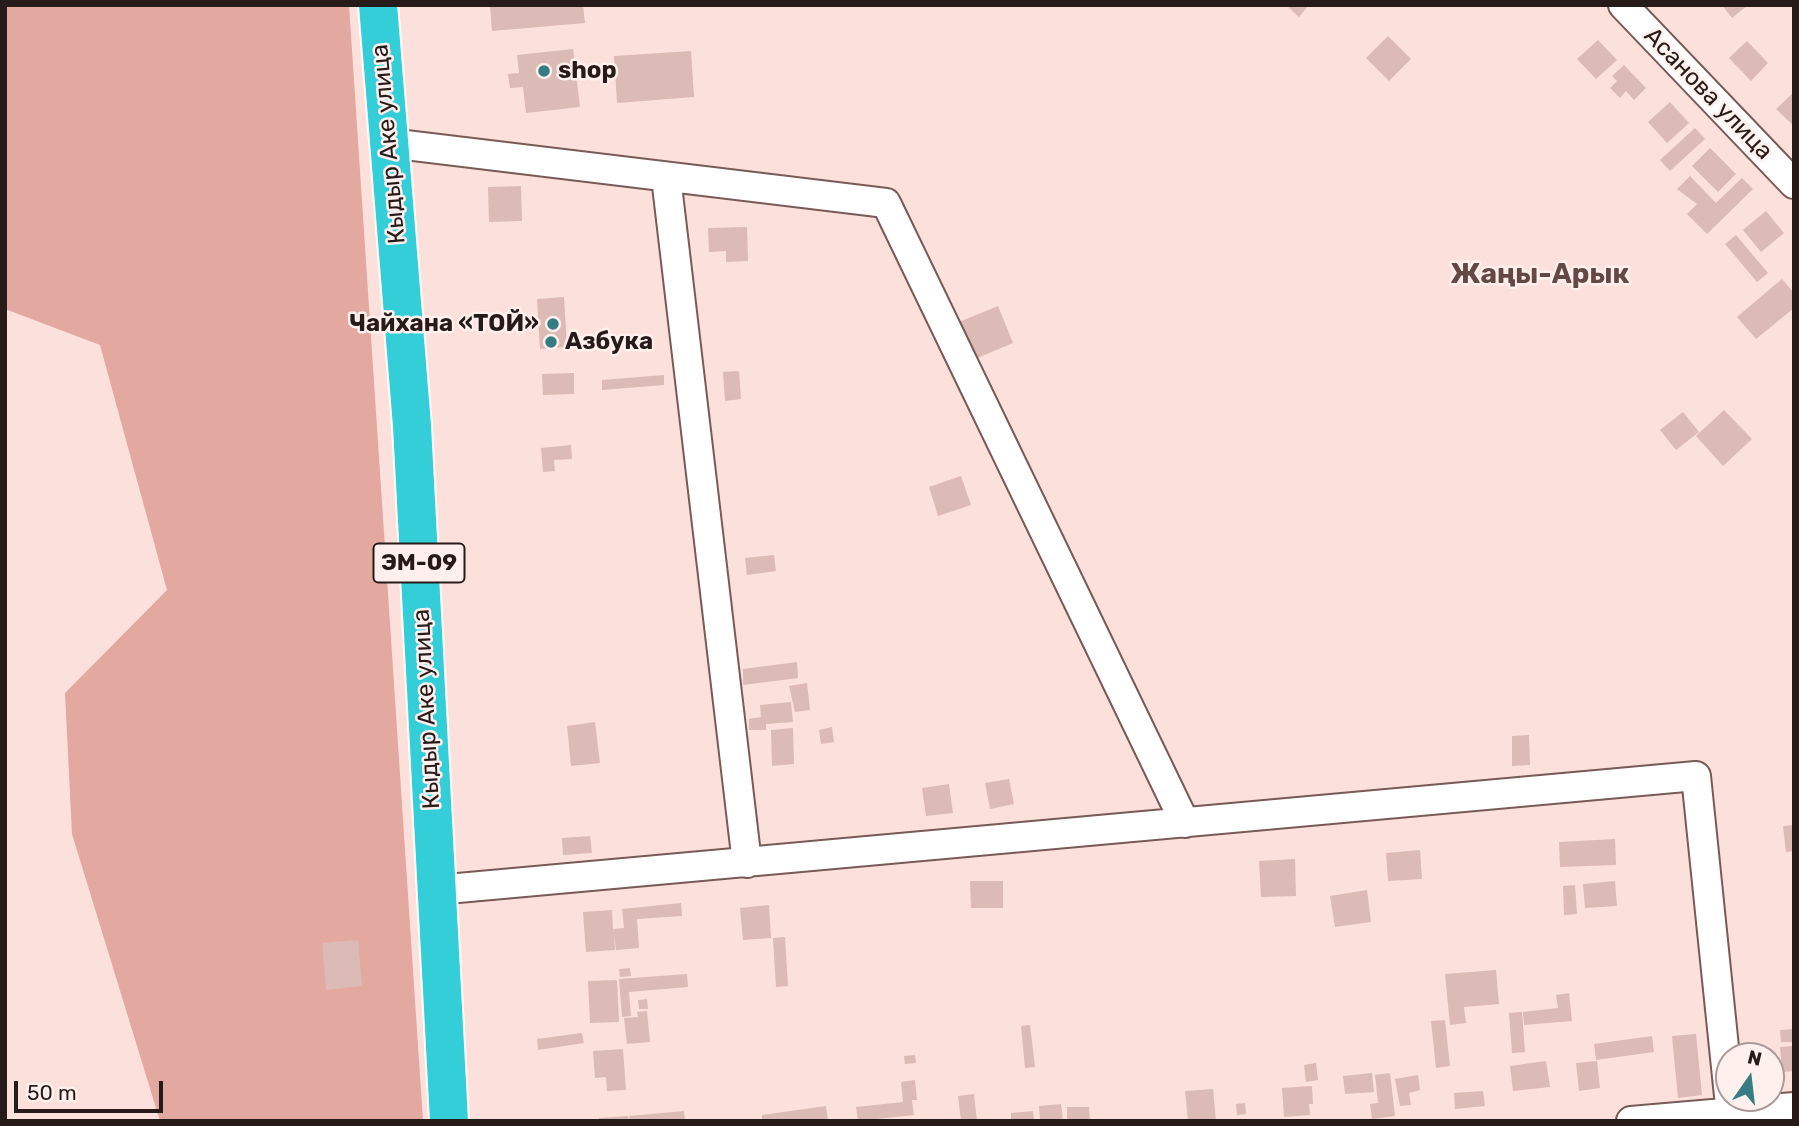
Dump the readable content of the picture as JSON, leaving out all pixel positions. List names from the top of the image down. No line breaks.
{"streets":{"highway":["Кыдыр Аке улица","ЭМ-09"],"street":["Асанова улица"]},"districts":["Жаңы-Арык"],"places":["shop","Чайхана «ТОЙ»","Азбука"],"scale_bar":"50 m","north":"top"}
